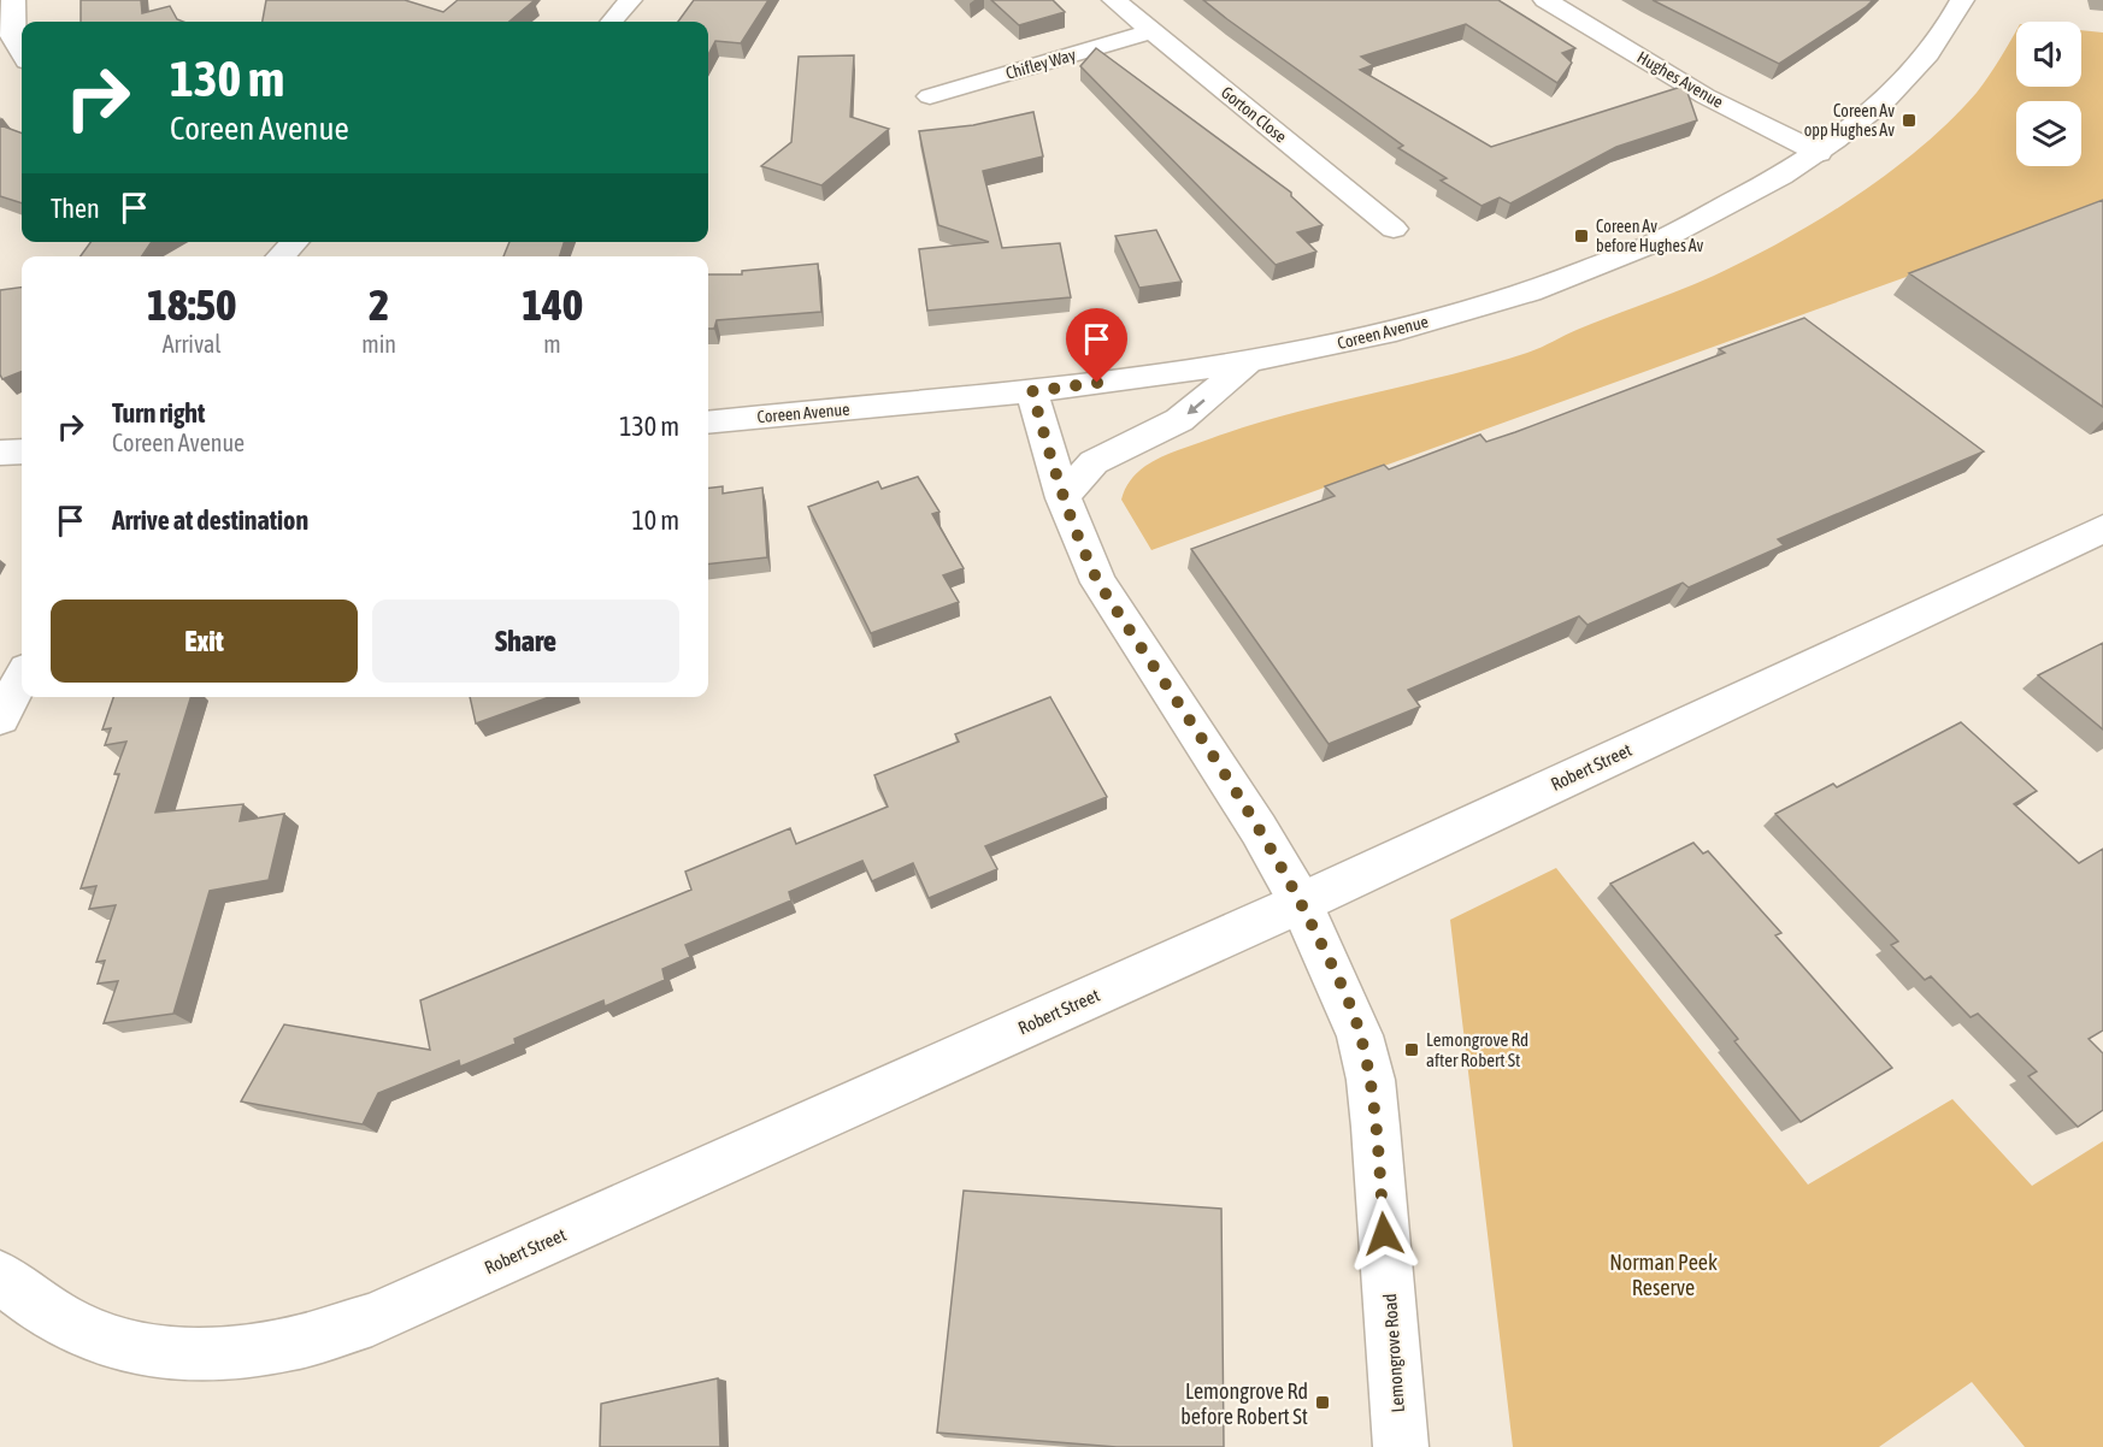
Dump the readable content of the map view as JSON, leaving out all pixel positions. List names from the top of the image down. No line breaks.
{"streets":{"street":["Chifley Way","Hughes Avenue","Gorton Close","Coreen Avenue","Robert Street","Lemongrove Road"]},"crossings":[["Chifley Way","Gorton Close"],["Hughes Avenue","Coreen Avenue"],["Coreen Avenue","Lemongrove Road"],["Robert Street","Lemongrove Road"]],"parks":["Norman Peek Reserve"],"places":{"transit":["Coreen Av opp Hughes Av","Coreen Av before Hughes Av","Lemongrove Rd after Robert St","Lemongrove Rd before Robert St"]},"page":{"turn":["130 m","Coreen Avenue"],"then":"Then","eta":["18:50","Arrival","2","min","140","m"],"list":[{"name":"Turn right","note":"Coreen Avenue","value":"130 m"},{"name":"Arrive at destination","value":"10 m"}],"buttons":["Exit","Share"]}}
